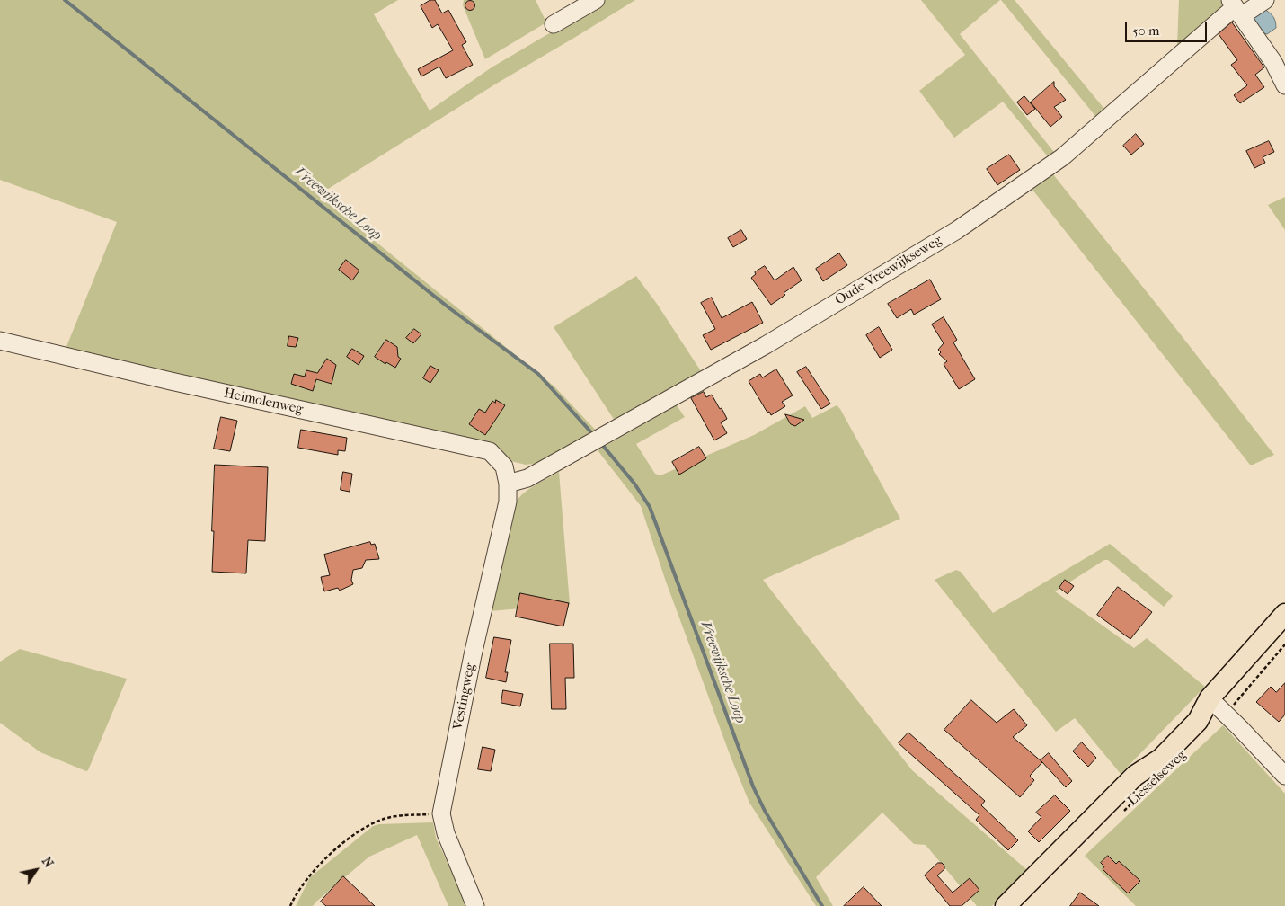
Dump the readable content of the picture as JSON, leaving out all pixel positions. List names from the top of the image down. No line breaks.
{"streets":{"main road":["Liesselseweg"],"street":["Oude Vreewijkseweg","Heimolenweg","Vestingweg"]},"crossings":[["Oude Vreewijkseweg","Heimolenweg"],["Oude Vreewijkseweg","Vestingweg"],["Heimolenweg","Vestingweg"]],"water":["Vreewijksche Loop"],"scale_bar":"50 m","north":"top right"}
